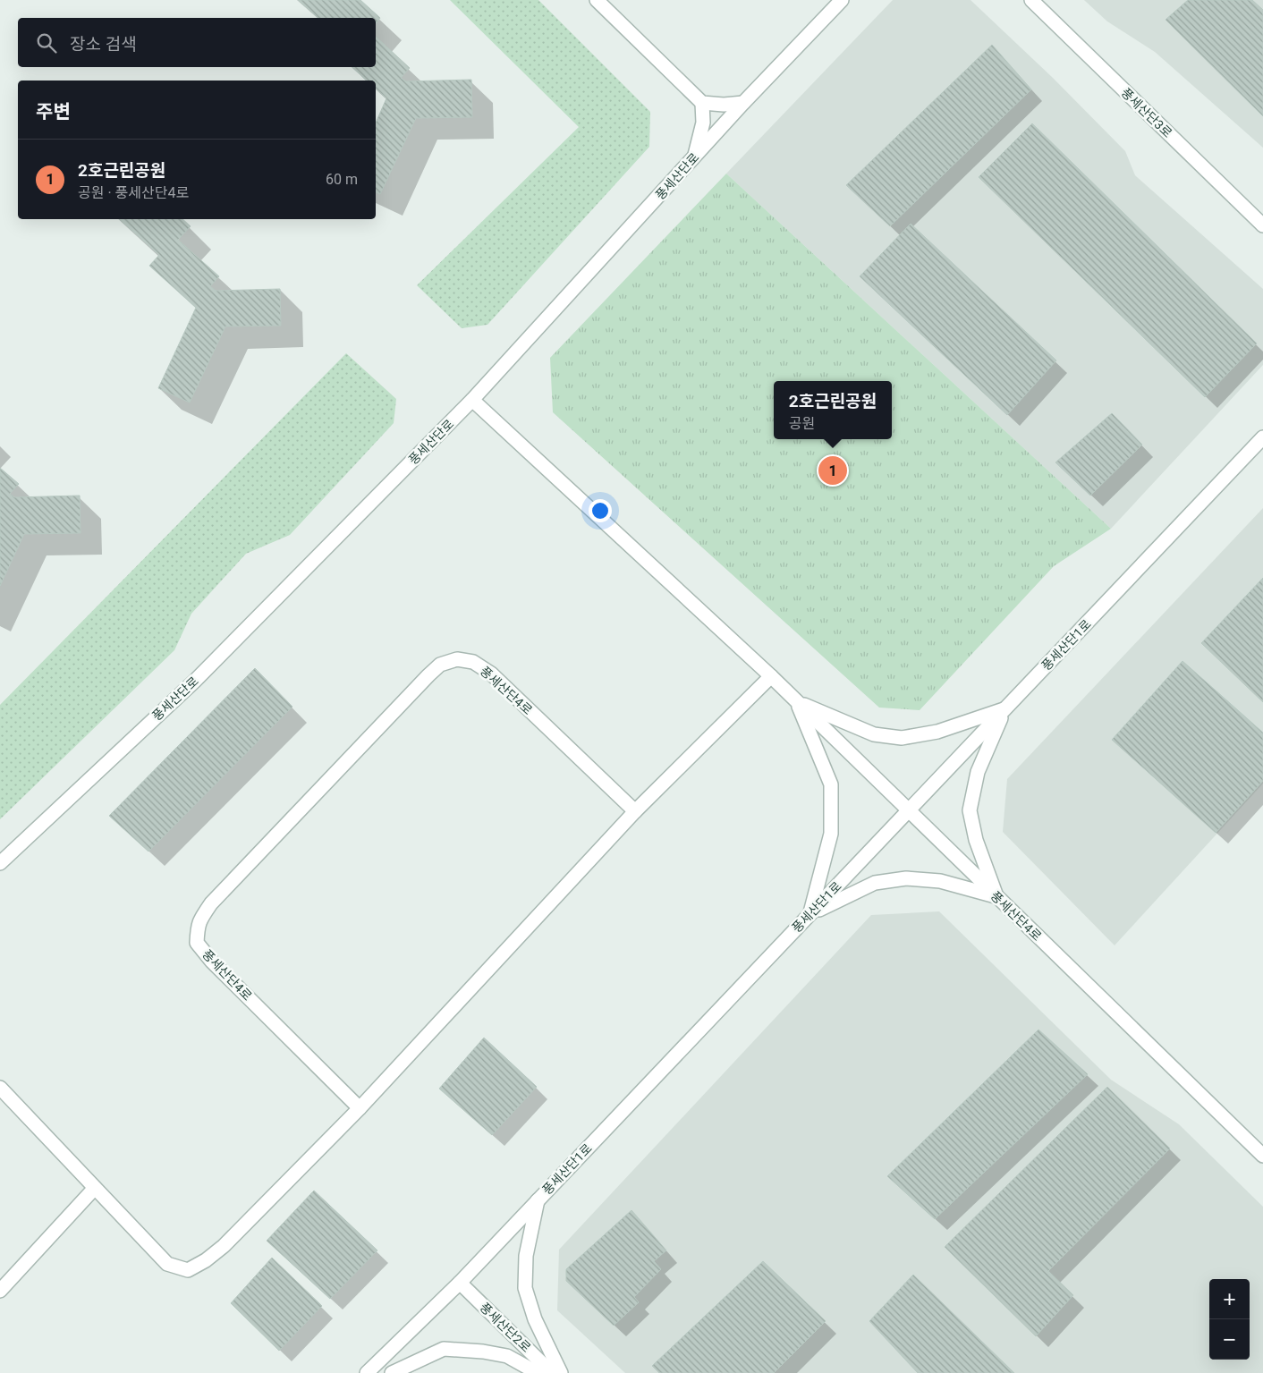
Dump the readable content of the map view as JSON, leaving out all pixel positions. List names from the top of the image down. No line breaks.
{"streets":{"street":["풍세산단3로","풍세산단로","풍세산단1로","풍세산단4로","풍세산단2로"]},"crossings":[["풍세산단로","풍세산단4로"],["풍세산단1로","풍세산단4로"],["풍세산단1로","풍세산단2로"]],"page":{"search":"장소 검색","heading":"주변","list":[{"mark":"1","name":"2호근린공원","note":"공원 · 풍세산단4로","value":"60 m"}],"popup":["2호근린공원","공원"],"pins":"1","map_buttons":["+","−"]}}
